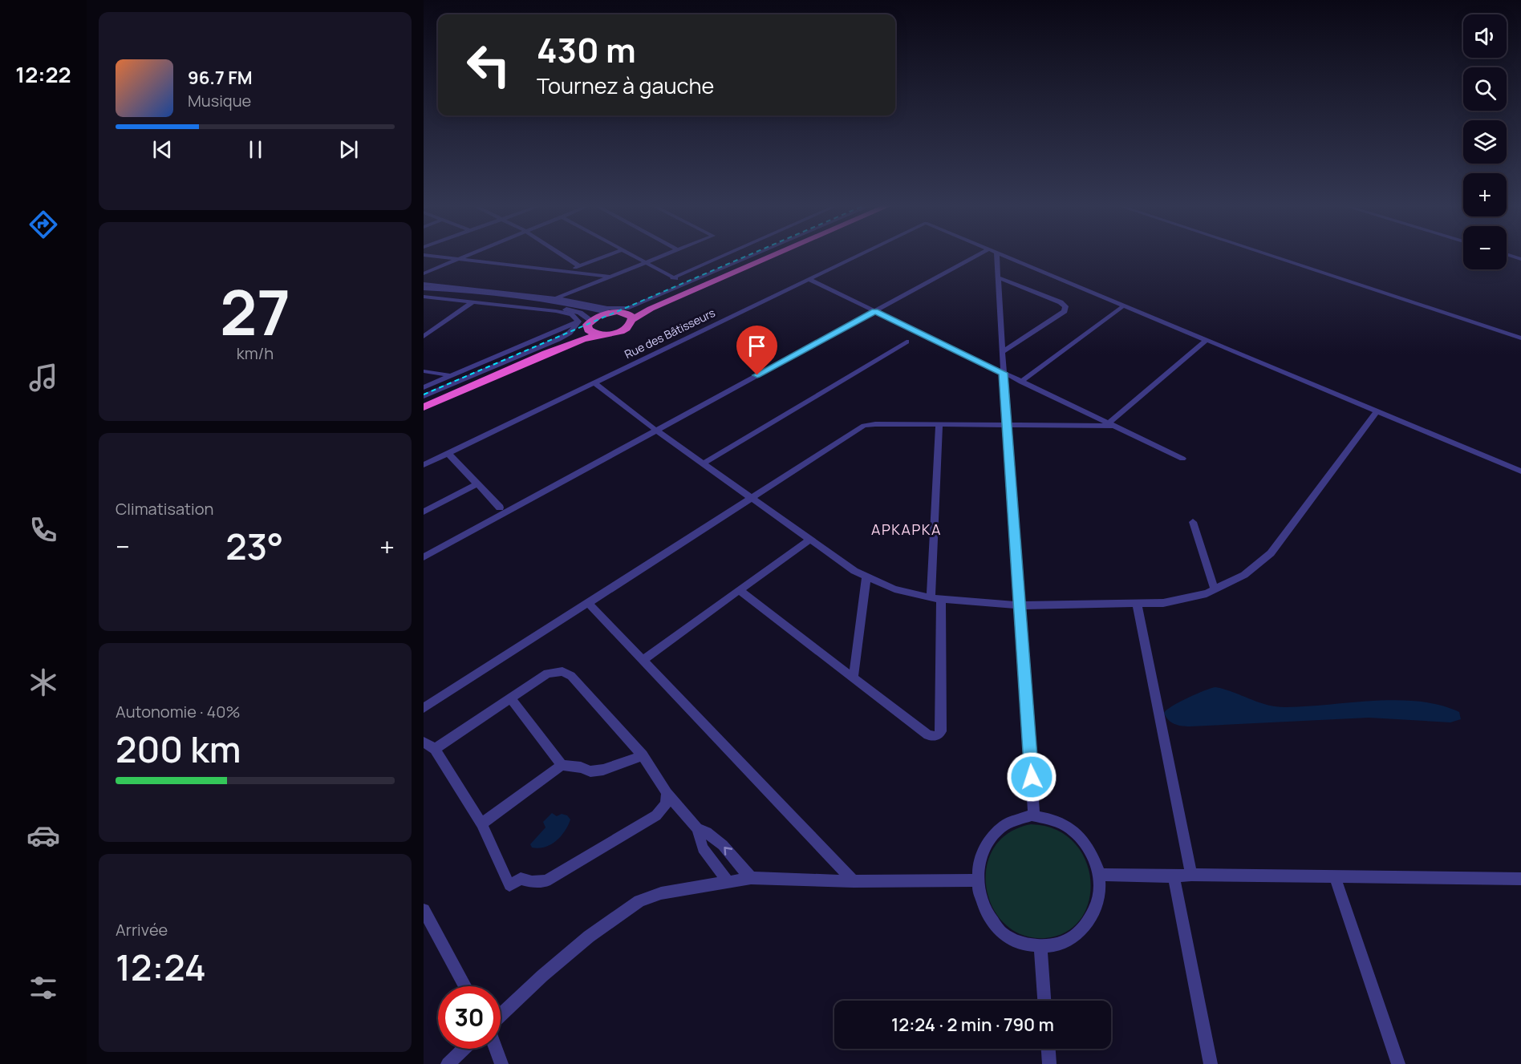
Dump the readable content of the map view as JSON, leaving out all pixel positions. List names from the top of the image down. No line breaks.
{"streets":{"street":["Rue des Bâtisseurs"]},"districts":["APKAPKA"],"page":{"tabs":"12:22","map_buttons":["+","−"],"turn":["430 m","Tournez à gauche"],"song":["96.7 FM","Musique"],"tile":[["27","km/h"],"Climatisation",["Autonomie · 40%","200 km"],["Arrivée","12:24"]],"heat":["−","23°","+"],"limit":"30","trip":"12:24 · 2 min · 790 m"}}
